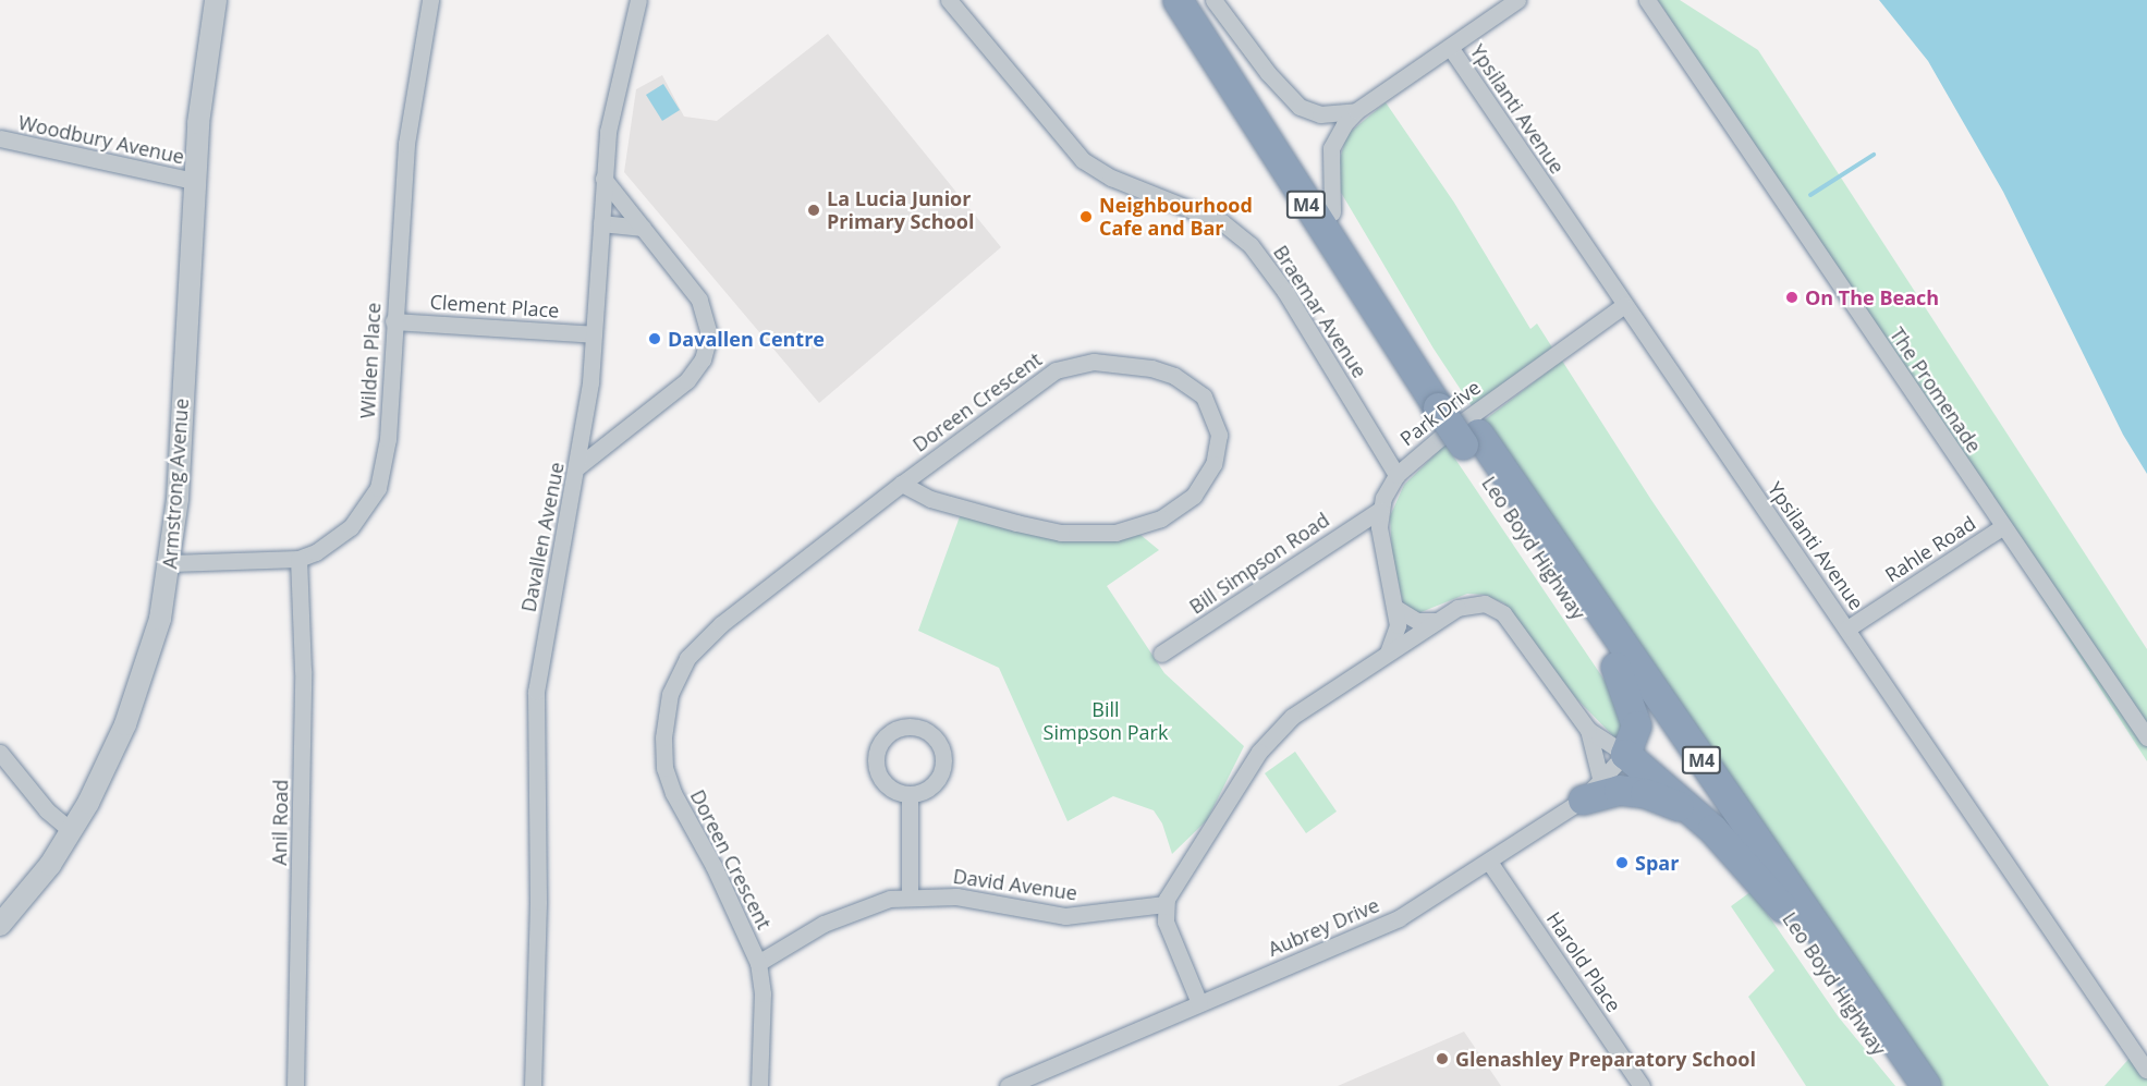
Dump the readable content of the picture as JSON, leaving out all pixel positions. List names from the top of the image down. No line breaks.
{"streets":{"highway":["M4","Leo Boyd Highway"],"street":["Ypsilanti Avenue","Woodbury Avenue","Clement Place","Braemar Avenue","Wilden Place","The Promenade","Doreen Crescent","Park Drive","Armstrong Avenue","Davallen Avenue","Rahle Road","Bill Simpson Road","Anil Road","David Avenue","Aubrey Drive","Harold Place"]},"crossings":[["Ypsilanti Avenue","Park Drive"],["Ypsilanti Avenue","Rahle Road"],["Woodbury Avenue","Armstrong Avenue"],["Clement Place","Wilden Place"],["Clement Place","Davallen Avenue"],["Braemar Avenue","Park Drive"],["Wilden Place","Armstrong Avenue"],["Wilden Place","Anil Road"],["The Promenade","Rahle Road"],["Doreen Crescent","David Avenue"],["Park Drive","Bill Simpson Road"],["Aubrey Drive","Harold Place"]],"parks":["Bill Simpson Park"],"places":["La Lucia Junior Primary School","Neighbourhood Cafe and Bar","On The Beach","Davallen Centre","Spar","Glenashley Preparatory School"]}
